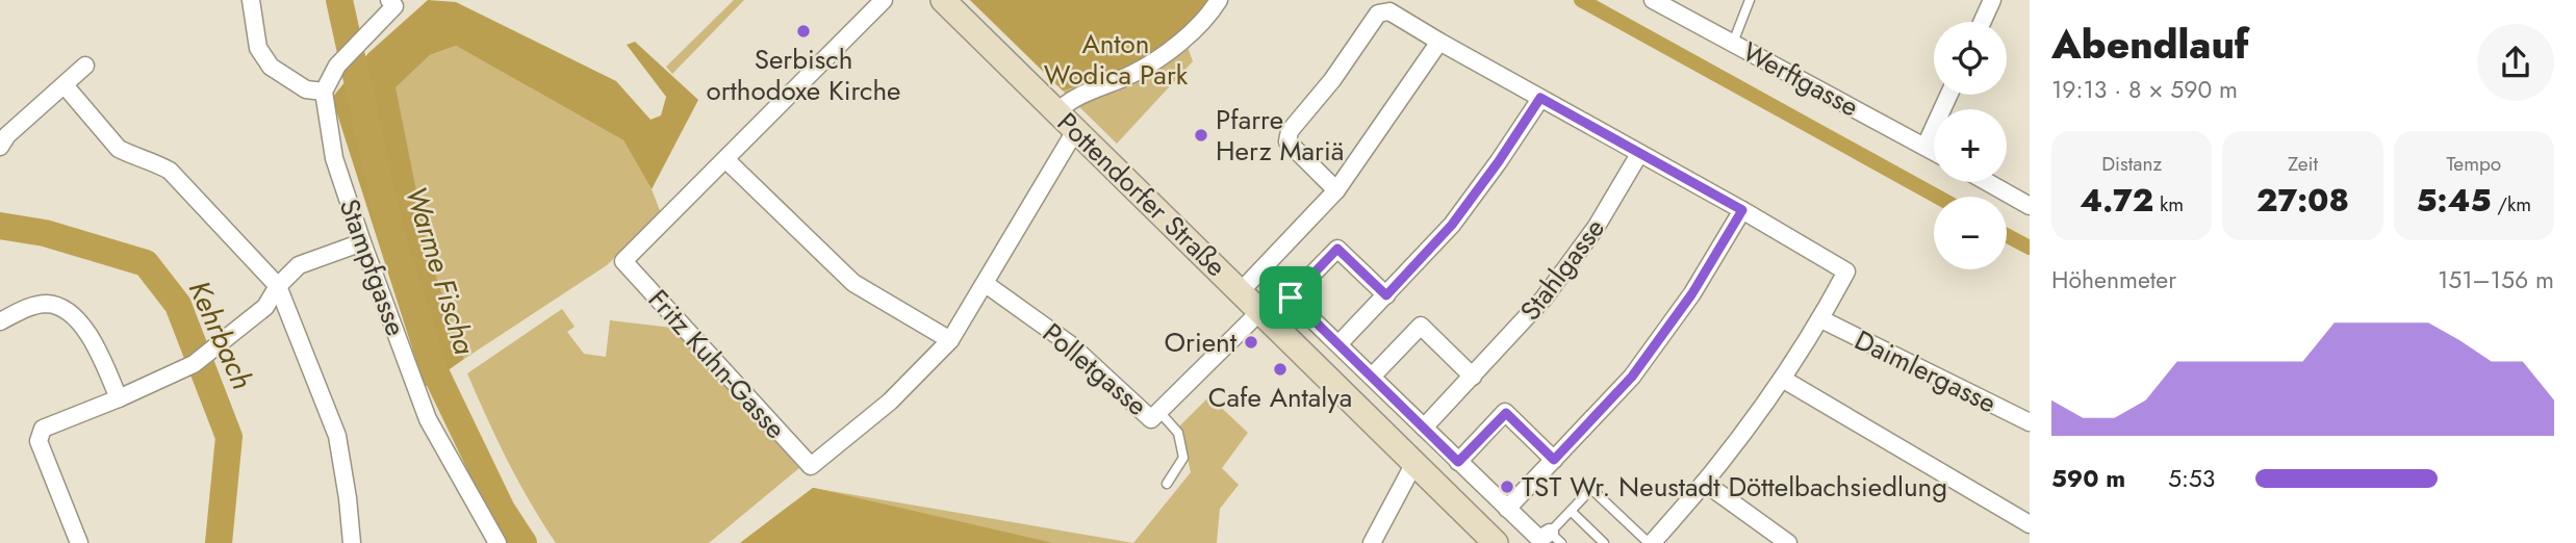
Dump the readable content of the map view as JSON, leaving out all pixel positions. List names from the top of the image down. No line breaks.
{"streets":{"main road":["Pottendorfer Straße"],"street":["Werftgasse","Stampfgasse","Stahlgasse","Fritz Kuhn-Gasse","Polletgasse","Daimlergasse"]},"crossings":[["Pottendorfer Straße","Stahlgasse"],["Pottendorfer Straße","Polletgasse"]],"water":["Warme Fischa","Kehrbach"],"parks":["Anton Wodica Park"],"places":["Serbisch orthodoxe Kirche","Pfarre Herz Mariä","Orient","Cafe Antalya","TST Wr. Neustadt Döttelbachsiedlung"],"page":{"heading":["Abendlauf","19:13 · 8 × 590 m"],"map_buttons":["+","−"],"stats":[["Distanz","4.72 km"],["Zeit","27:08"],["Tempo","5:45 /km"]],"chart":["Höhenmeter","151–156 m"],"list":[{"name":"590 m","note":"5:53"}]}}
